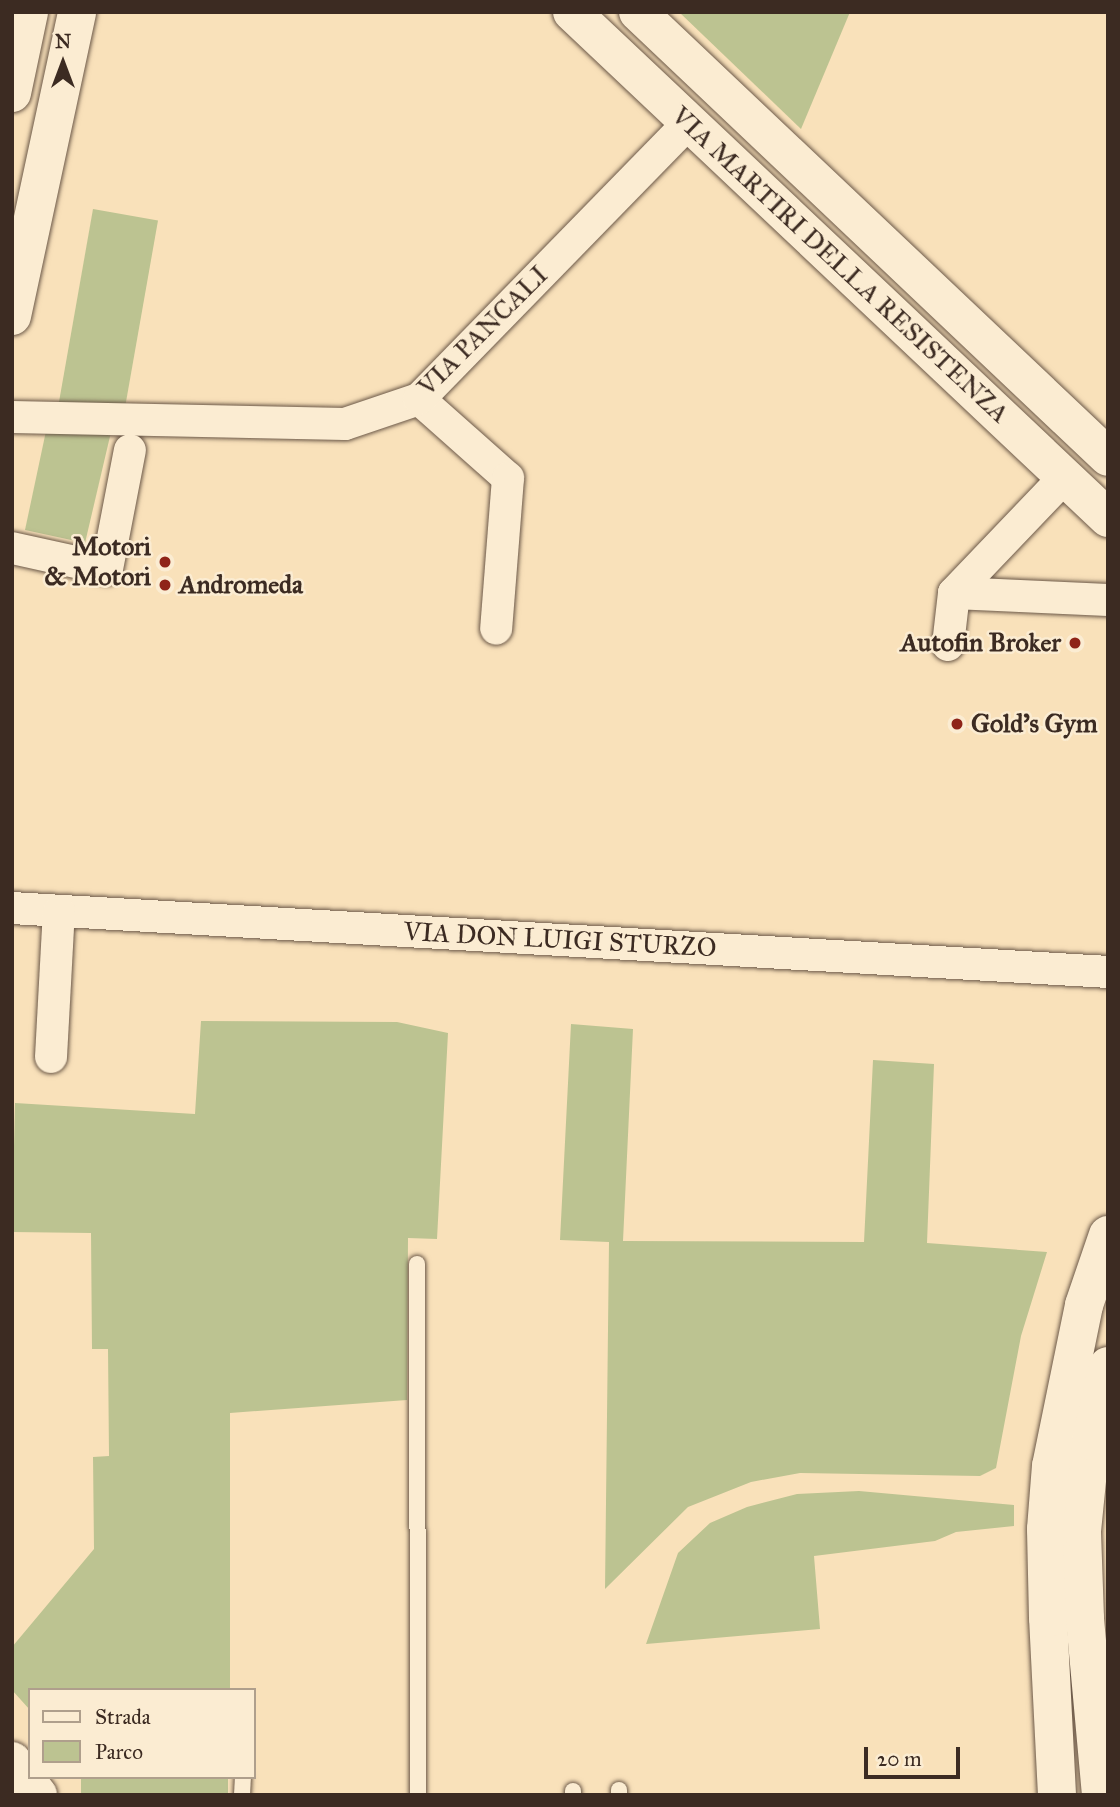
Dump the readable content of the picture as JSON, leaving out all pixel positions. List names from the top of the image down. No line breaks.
{"streets":{"main road":["VIA MARTIRI DELLA RESISTENZA"],"street":["VIA PANCALI","VIA DON LUIGI STURZO"]},"crossings":[["VIA MARTIRI DELLA RESISTENZA","VIA PANCALI"]],"places":["Motori & Motori","Andromeda","Autofin Broker","Gold's Gym"],"legend":["Strada","Parco"],"scale_bar":"20 m","north":"top"}
